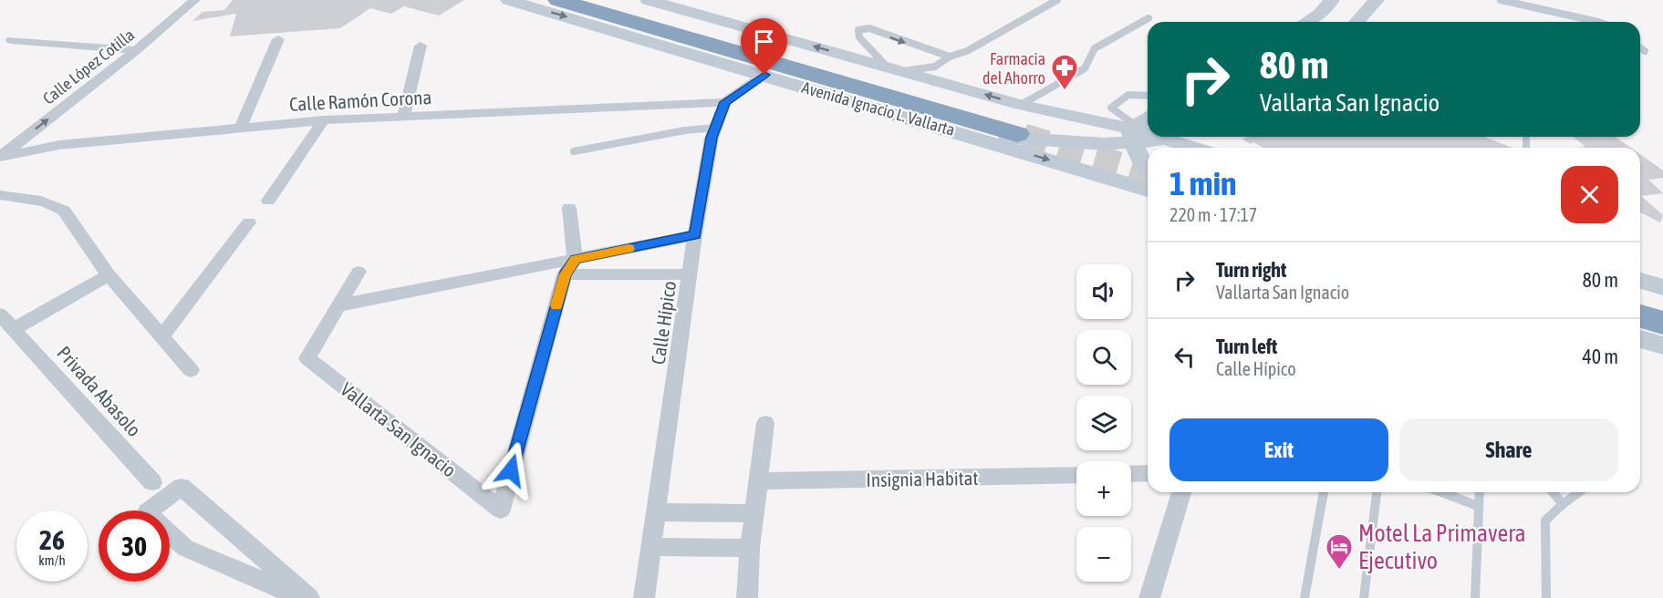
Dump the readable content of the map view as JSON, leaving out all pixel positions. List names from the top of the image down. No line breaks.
{"streets":{"highway":["Avenida Ignacio L. Vallarta"],"street":["Calle López Cotilla","Calle Ramón Corona","Calle Hípico","Privada Abasolo","Vallarta San Ignacio","Insignia Habitat"]},"crossings":[["Calle López Cotilla","Calle Ramón Corona"],["Calle Ramón Corona","Calle Hípico"]],"one_way":["Calle López Cotilla"],"places":{"pharmacy":["Farmacia del Ahorro"],"hotel":["Motel La Primavera Ejecutivo"]},"page":{"turn":["80 m","Vallarta San Ignacio"],"heading":["1 min","220 m · 17:17"],"list":[{"name":"Turn right","note":"Vallarta San Ignacio","value":"80 m"},{"name":"Turn left","note":"Calle Hípico","value":"40 m"}],"map_buttons":["+","−"],"buttons":["Exit","Share"],"speed":"26 km/h","limit":"30"}}
